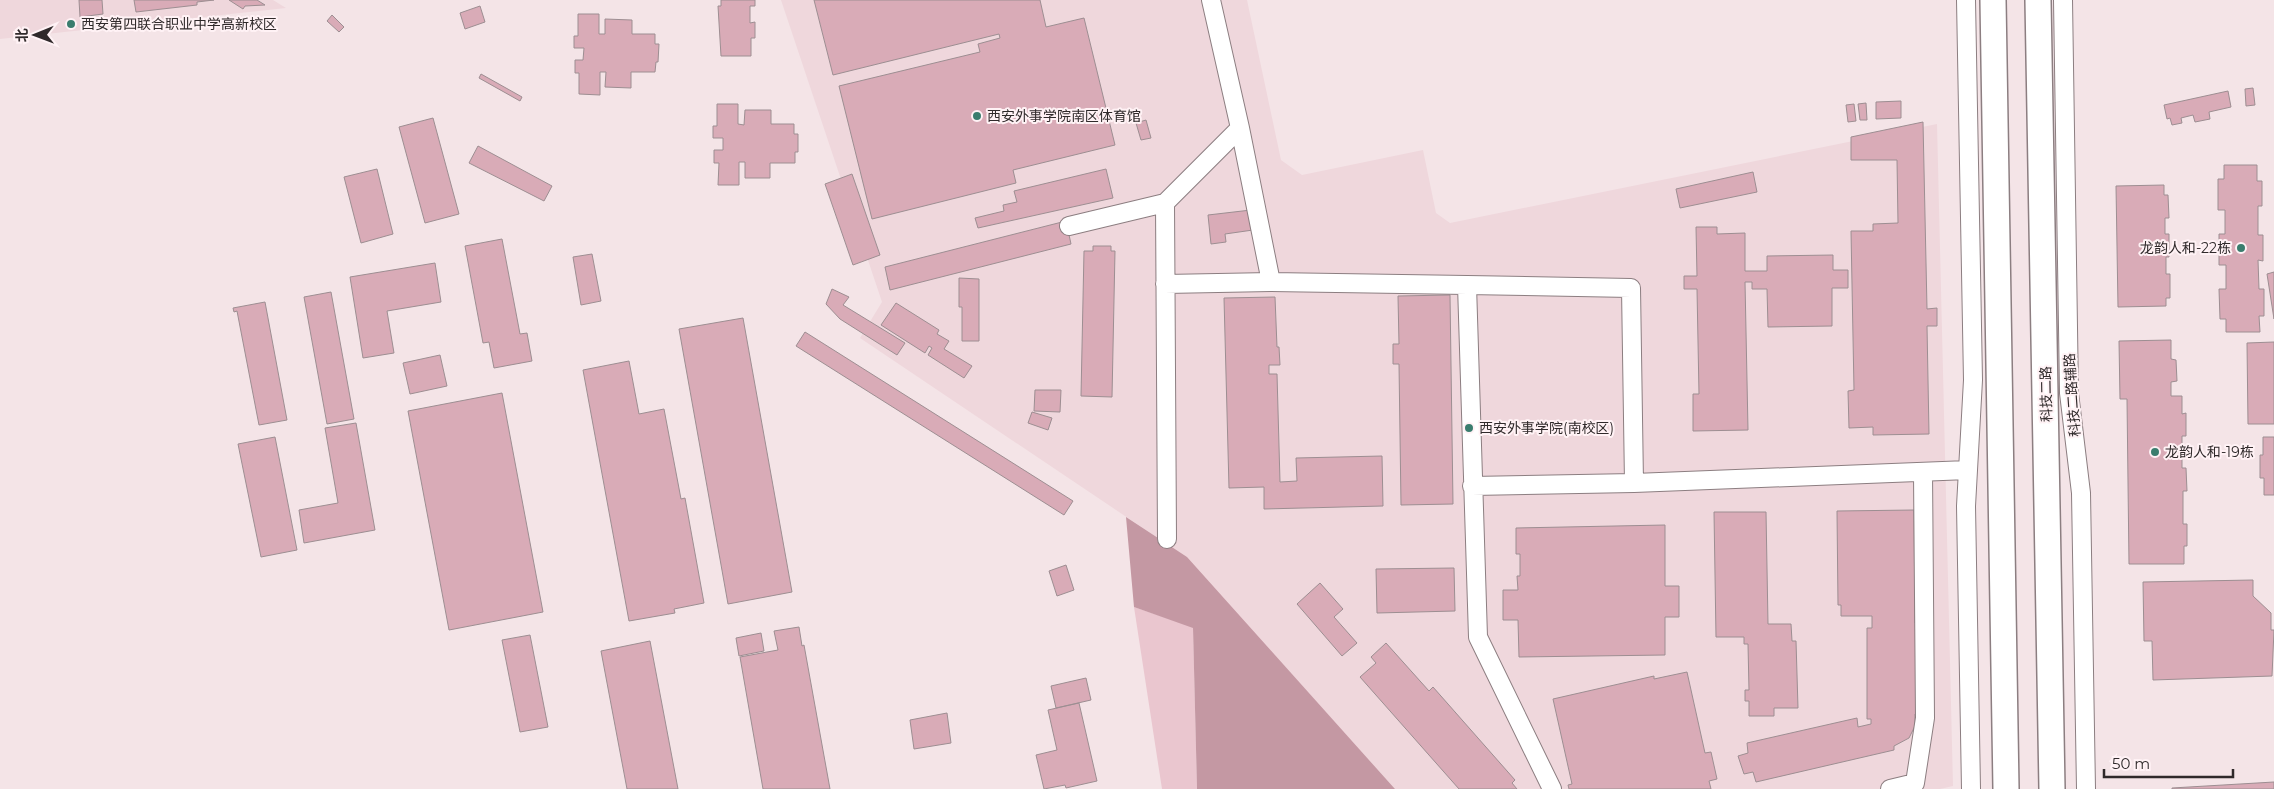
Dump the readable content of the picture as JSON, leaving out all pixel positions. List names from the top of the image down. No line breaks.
{"streets":{"main road":["科技二路"],"street":["科技二路辅路"]},"places":["西安第四联合职业中学高新校区","西安外事学院南区体育馆","龙韵人和-22栋","西安外事学院(南校区)","龙韵人和-19栋"],"scale_bar":"50 m","north":"left"}
